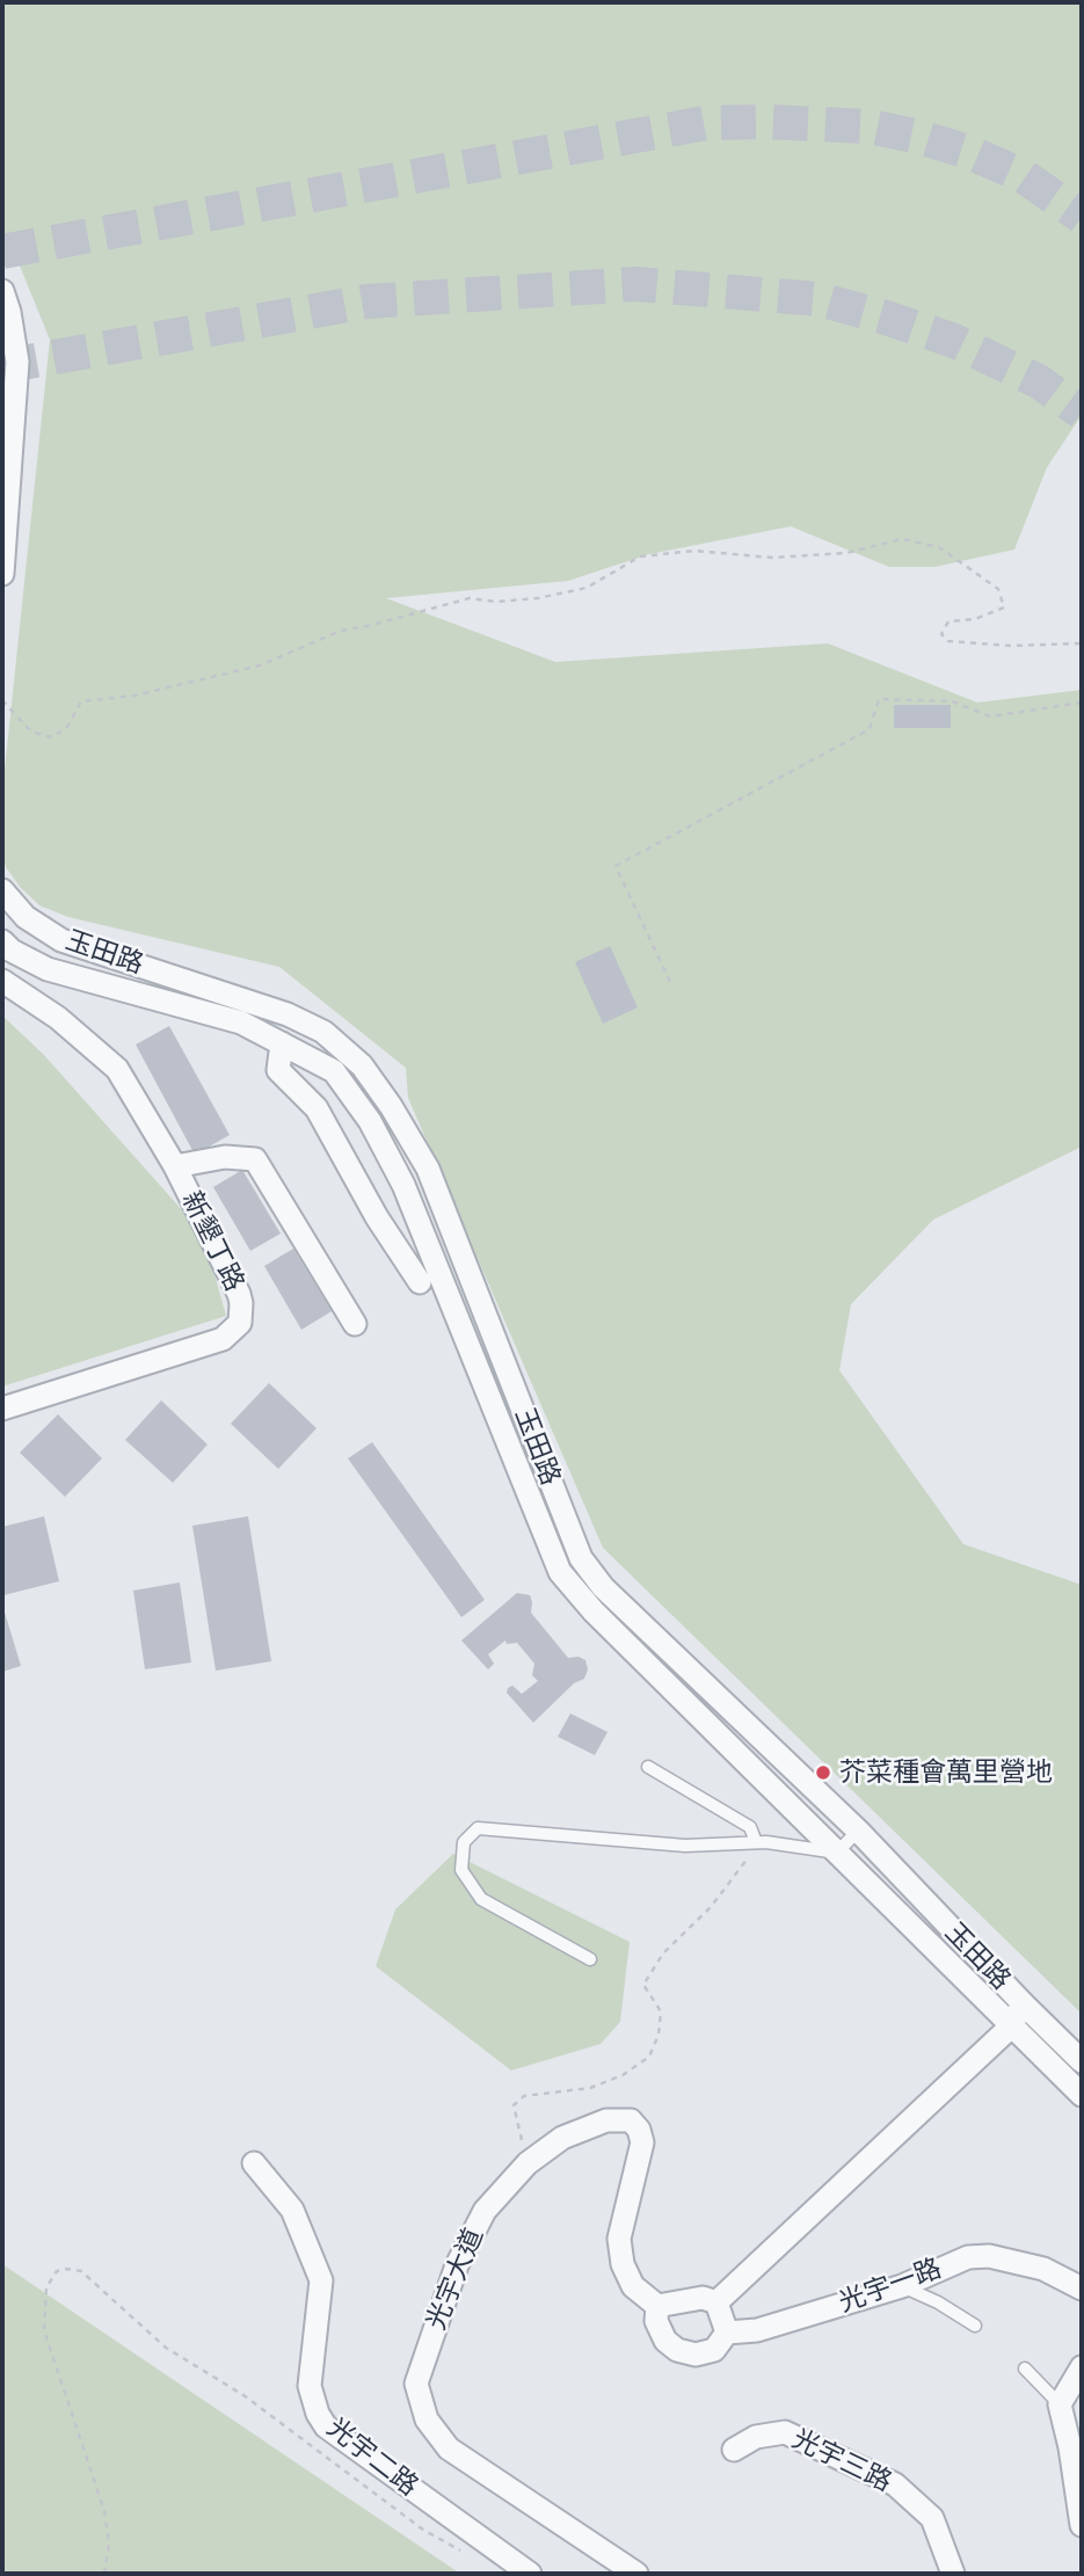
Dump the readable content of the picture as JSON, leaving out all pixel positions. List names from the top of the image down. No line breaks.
{"streets":{"street":["玉田路","新墾丁路","光宇大道","光宇一路","光宇二路","光宇三路"]},"crossings":[["光宇大道","光宇一路"]],"places":["芥菜種會萬里營地"]}
